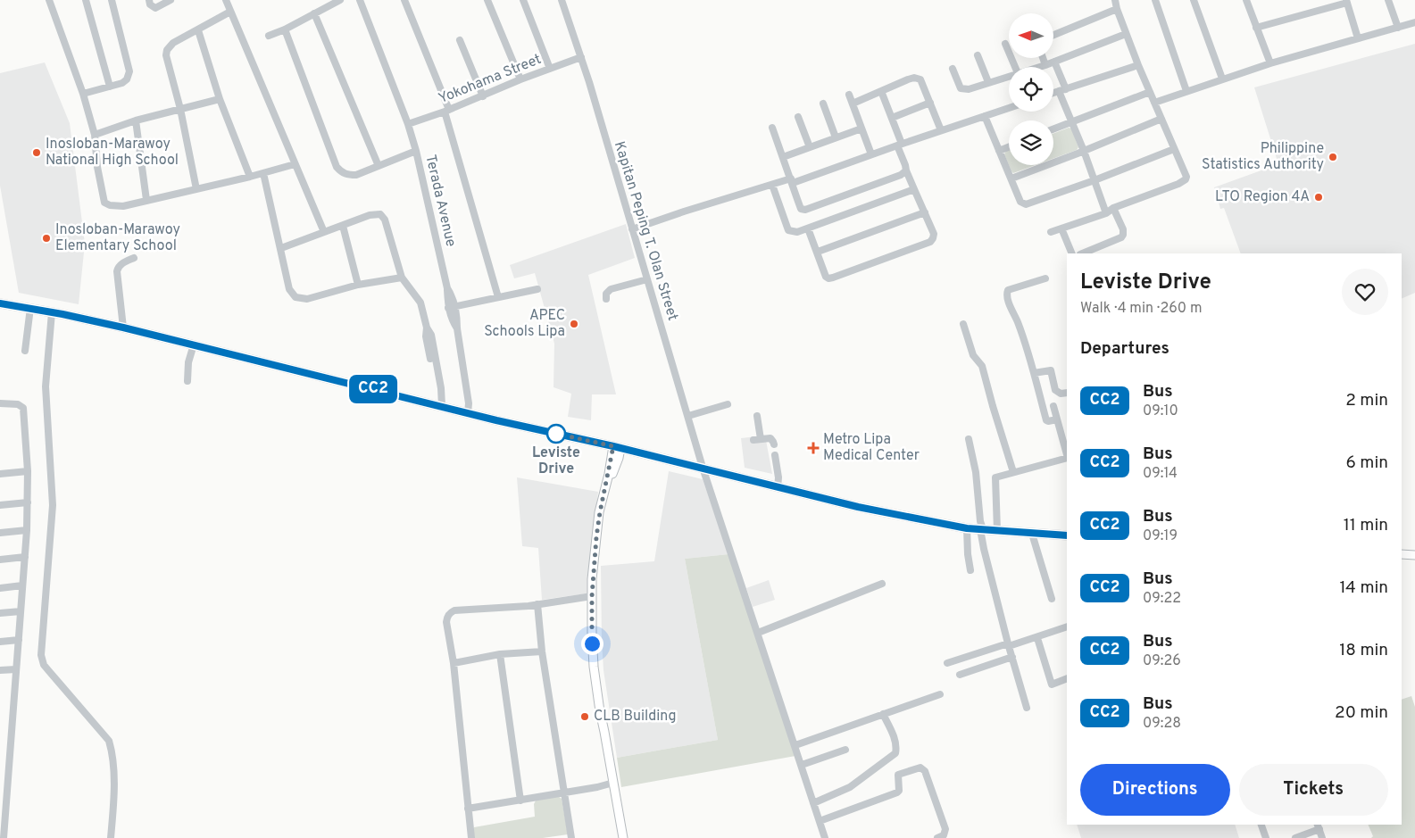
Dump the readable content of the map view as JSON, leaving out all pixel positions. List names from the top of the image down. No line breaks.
{"streets":{"street":["Yokohama Street","Terada Avenue","Kapitan Peping T. Olan Street"]},"crossings":[["Yokohama Street","Terada Avenue"],["Yokohama Street","Kapitan Peping T. Olan Street"]],"places":{"other":["Inosloban-Marawoy National High School","Philippine Statistics Authority","LTO Region 4A","Inosloban-Marawoy Elementary School","APEC Schools Lipa","Leviste Drive","CLB Building"],"health":["Metro Lipa Medical Center"]},"lines":["bus line CC2"],"north":"left","page":{"on_map":"CC2","heading":[["Leviste Drive","Walk · 4 min · 260 m"],"Departures"],"list":[{"mark":"CC2","name":"Bus","note":"09:10","value":"2 min"},{"mark":"CC2","name":"Bus","note":"09:14","value":"6 min"},{"mark":"CC2","name":"Bus","note":"09:19","value":"11 min"},{"mark":"CC2","name":"Bus","note":"09:22","value":"14 min"},{"mark":"CC2","name":"Bus","note":"09:26","value":"18 min"},{"mark":"CC2","name":"Bus","note":"09:28","value":"20 min"}],"buttons":["Directions","Tickets"]}}
